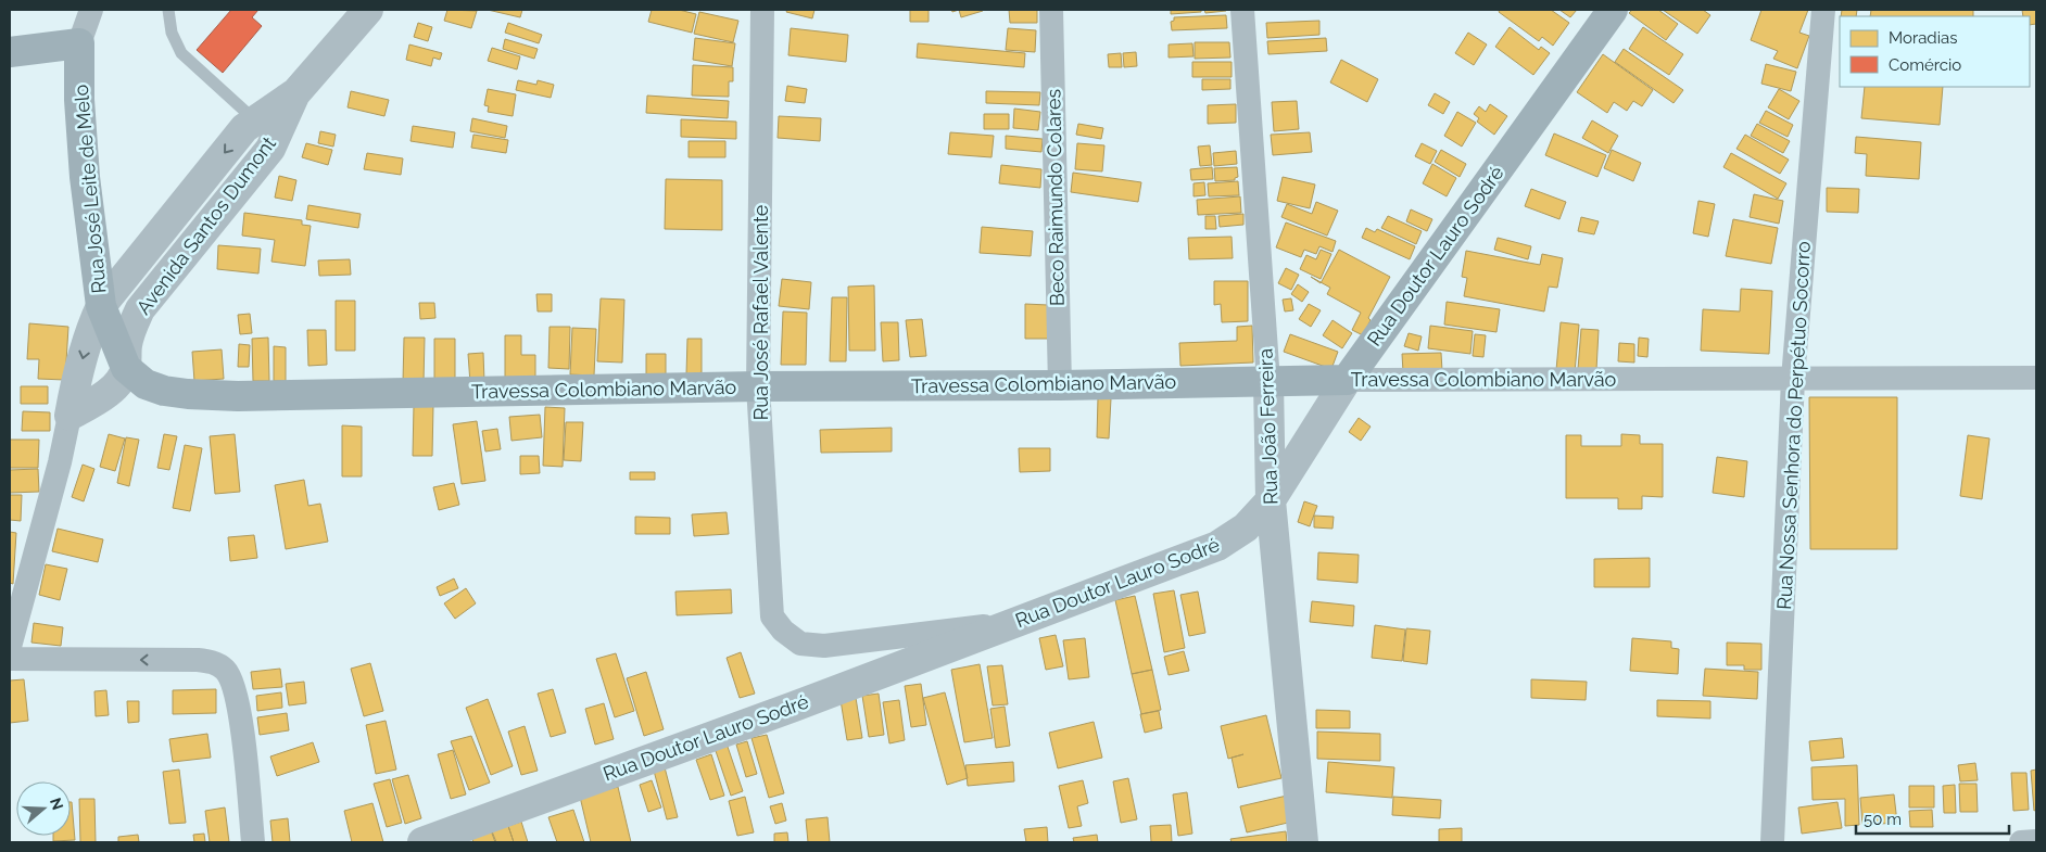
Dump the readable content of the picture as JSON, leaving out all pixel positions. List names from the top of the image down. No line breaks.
{"streets":{"main road":["Rua José Leite de Melo","Rua Doutor Lauro Sodré","Travessa Colombiano Marvão"],"street":["Beco Raimundo Colares","Avenida Santos Dumont","Rua José Rafael Valente","Rua Nossa Senhora do Perpétuo Socorro","Rua João Ferreira"]},"crossings":[["Rua José Leite de Melo","Avenida Santos Dumont"],["Rua José Leite de Melo","Travessa Colombiano Marvão"],["Beco Raimundo Colares","Travessa Colombiano Marvão"],["Avenida Santos Dumont","Travessa Colombiano Marvão"],["Rua Doutor Lauro Sodré","Rua José Rafael Valente"],["Rua Doutor Lauro Sodré","Travessa Colombiano Marvão"],["Rua Doutor Lauro Sodré","Rua João Ferreira"],["Rua José Rafael Valente","Travessa Colombiano Marvão"],["Travessa Colombiano Marvão","Rua Nossa Senhora do Perpétuo Socorro"],["Travessa Colombiano Marvão","Rua João Ferreira"]],"legend":["Moradias","Comércio"],"scale_bar":"50 m","north":"right"}
